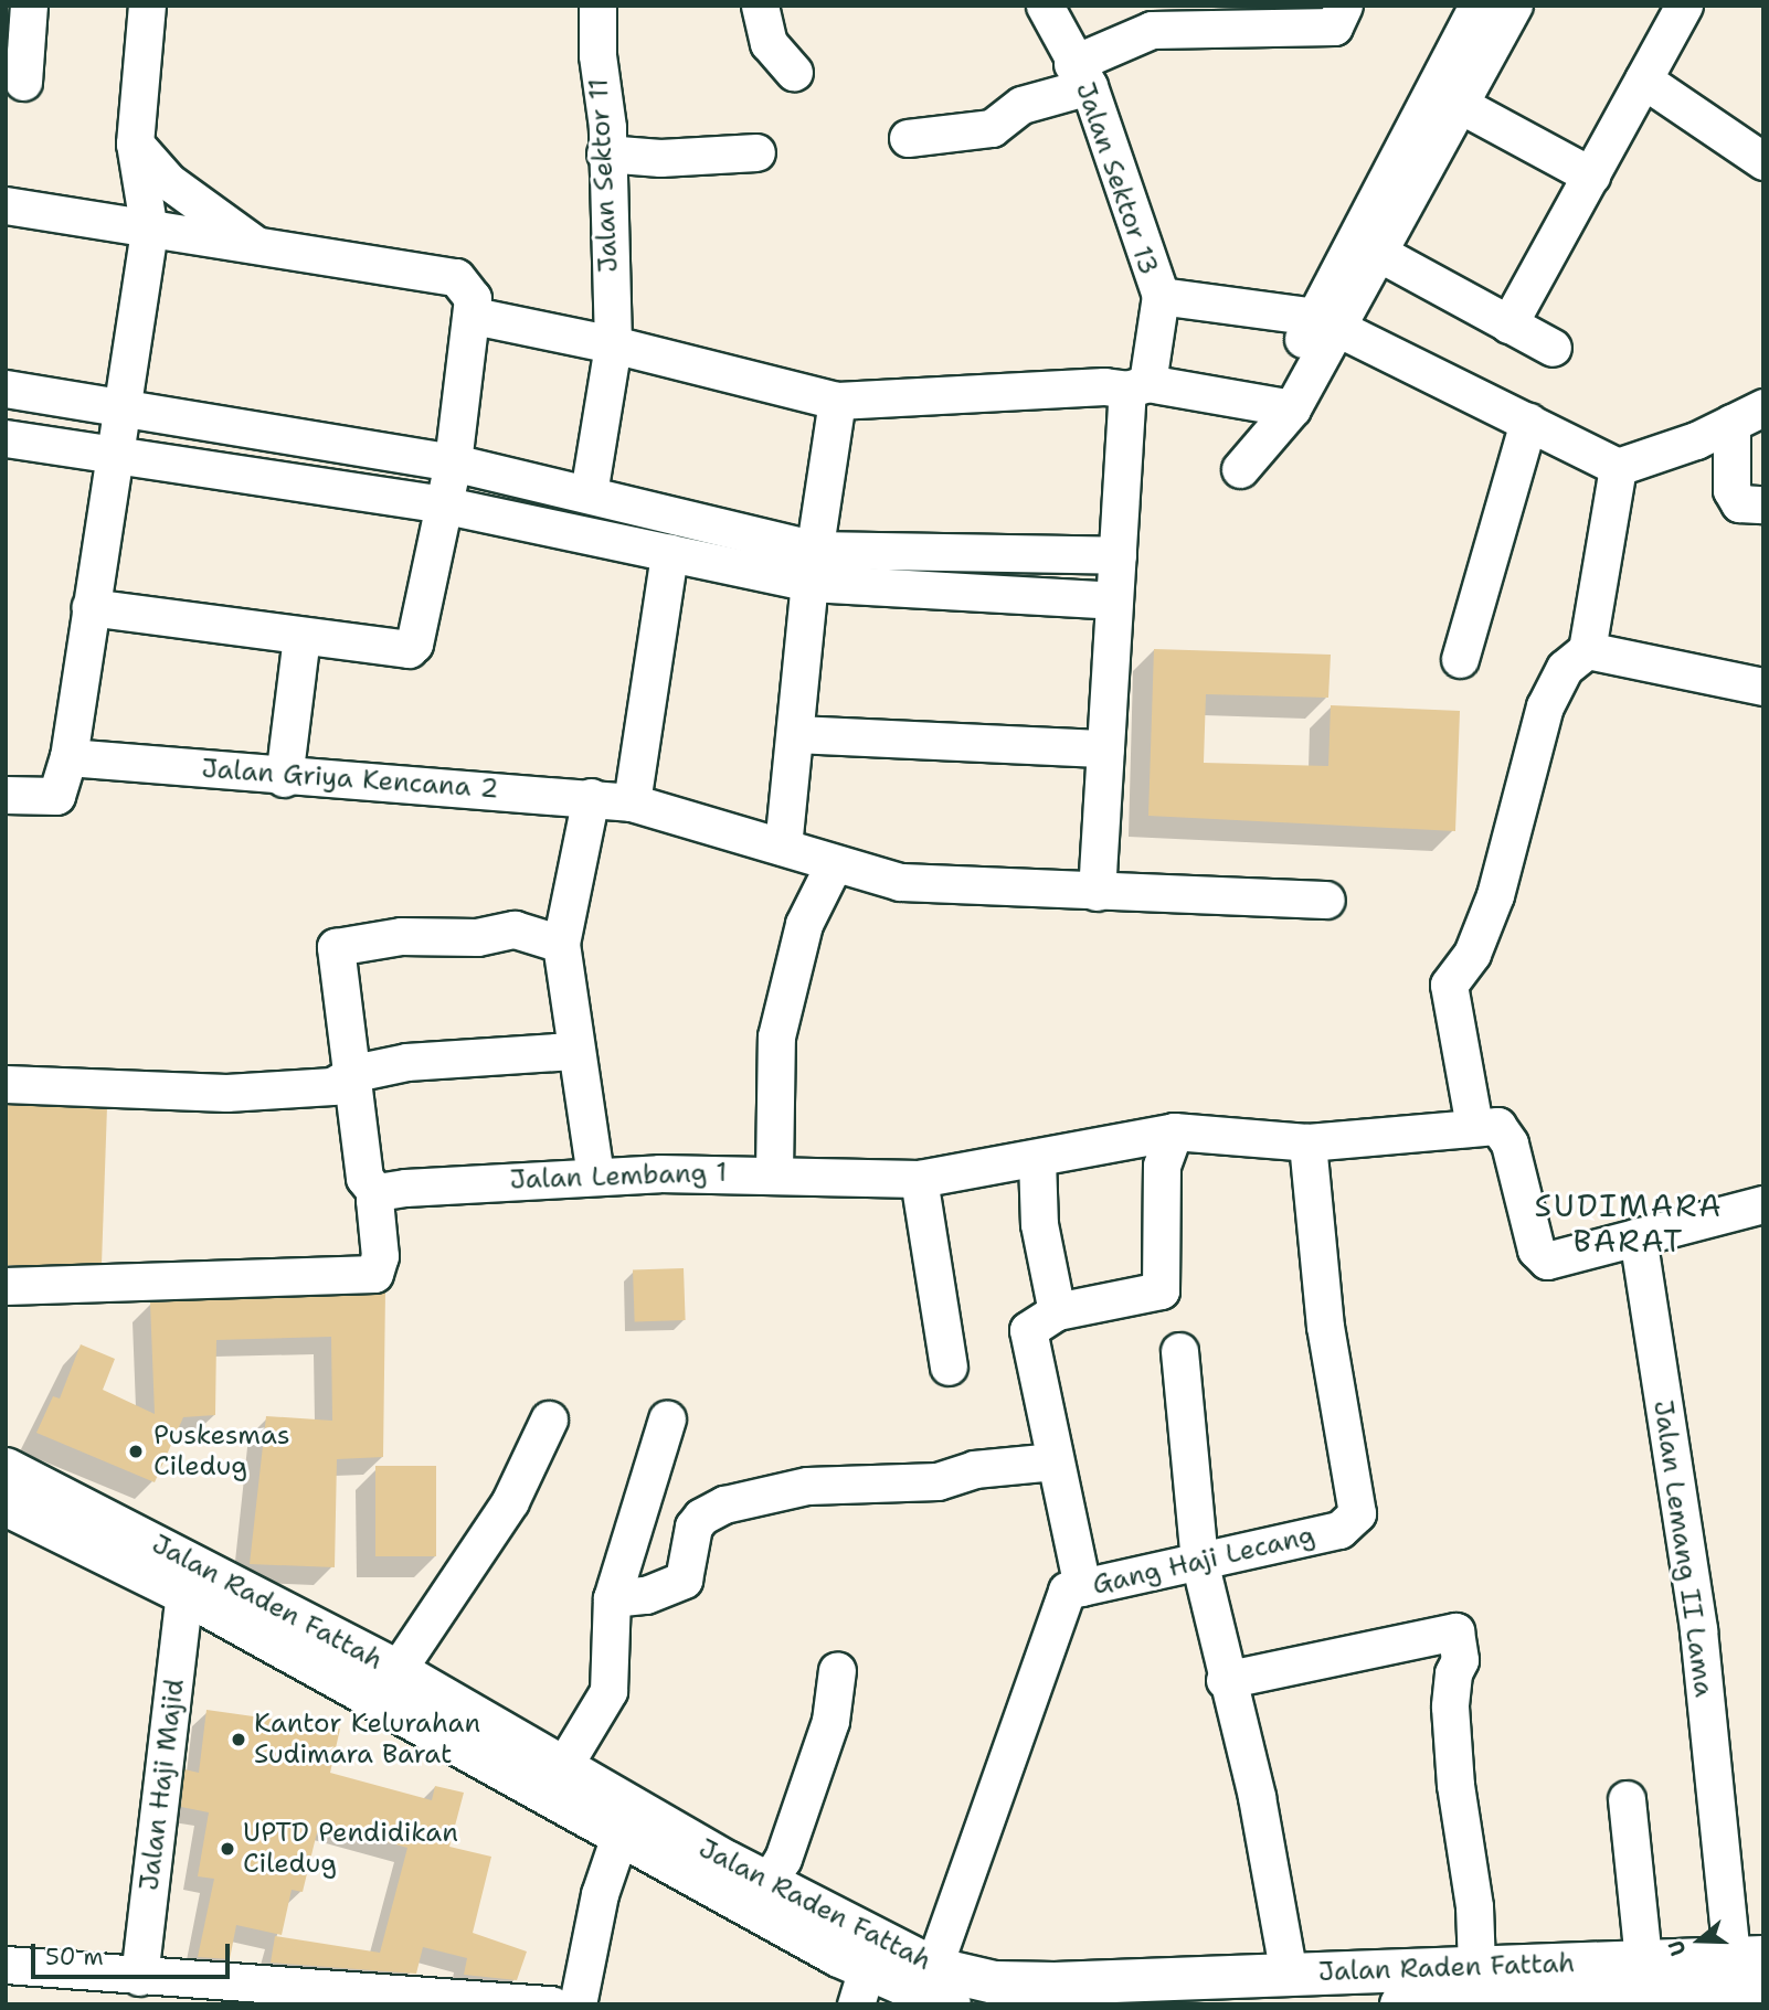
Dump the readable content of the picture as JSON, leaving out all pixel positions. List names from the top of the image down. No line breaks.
{"streets":{"main road":["Jalan Raden Fattah"],"street":["Jalan Sektor 11","Jalan Sektor 13","Jalan Griya Kencana 2","Jalan Lembang 1","Jalan Lemang II Lama","Gang Haji Lecang","Jalan Haji Majid"]},"crossings":[["Jalan Lembang 1","Gang Haji Lecang"],["Jalan Lemang II Lama","Jalan Raden Fattah"],["Gang Haji Lecang","Jalan Raden Fattah"],["Jalan Raden Fattah","Jalan Haji Majid"]],"districts":["SUDIMARA BARAT"],"places":["Puskesmas Ciledug","Kantor Kelurahan Sudimara Barat","UPTD Pendidikan Ciledug"],"scale_bar":"50 m","north":"left"}
